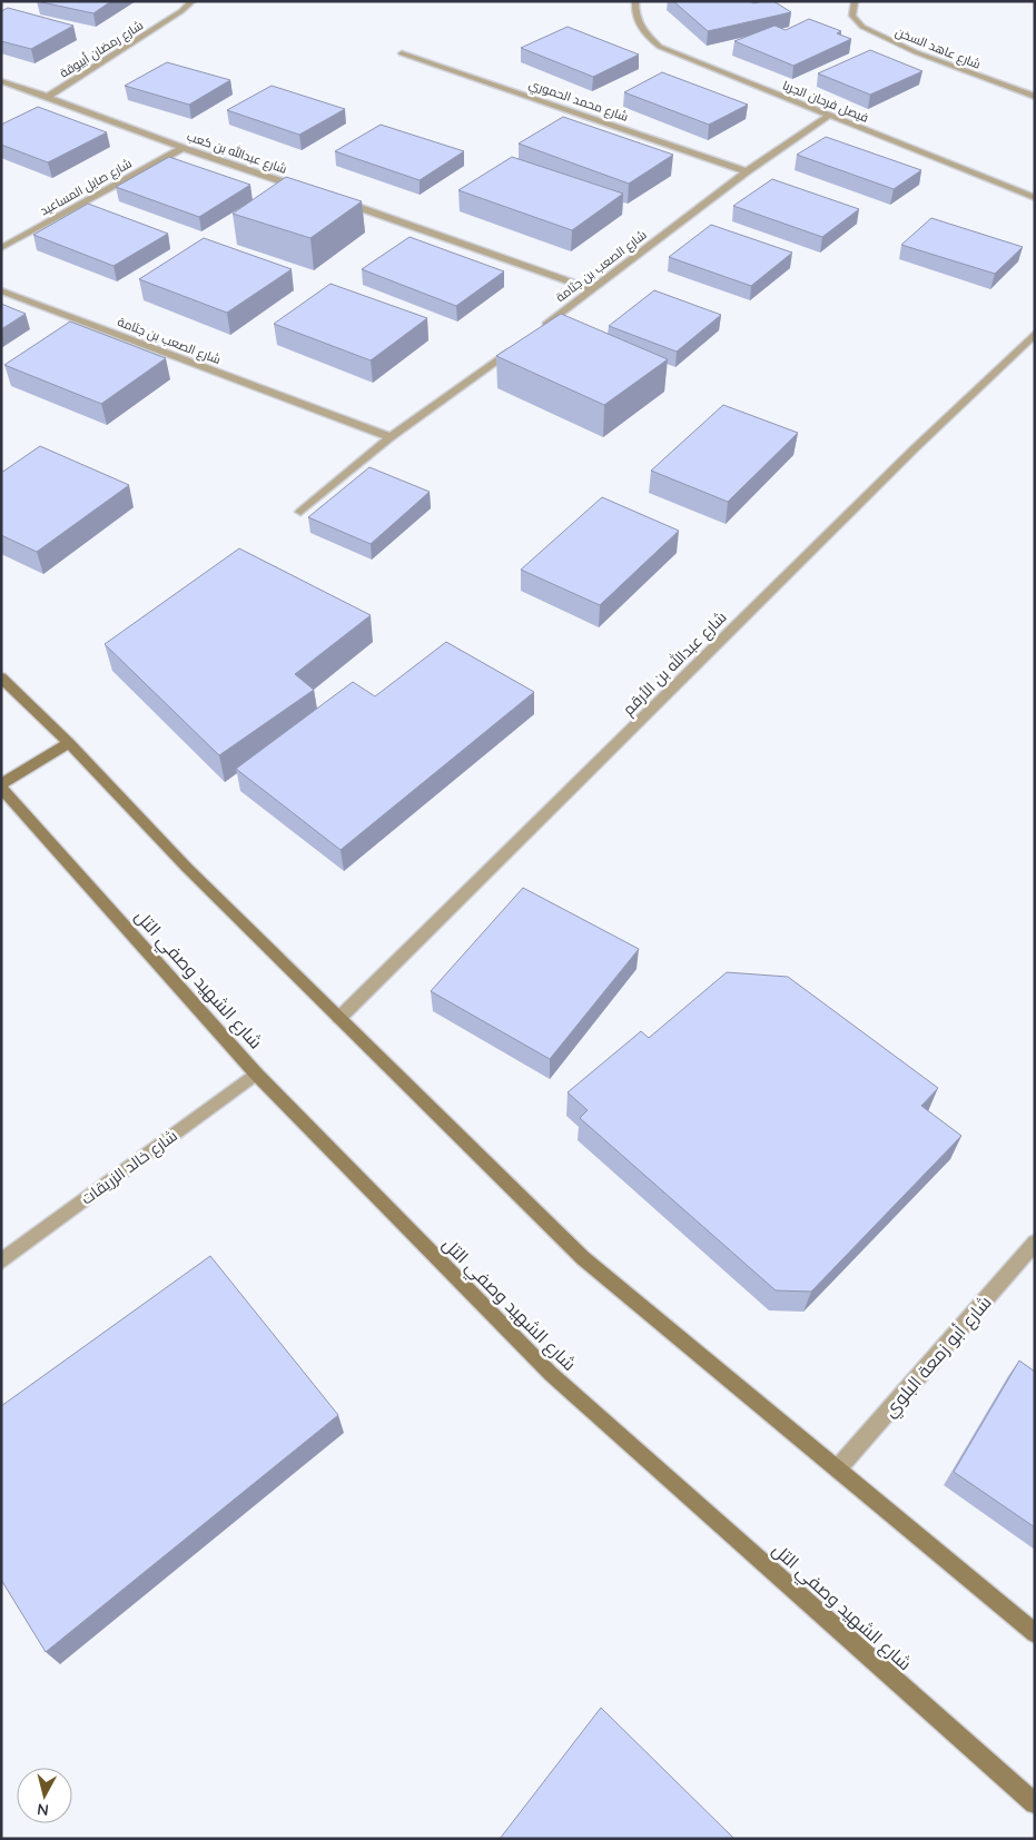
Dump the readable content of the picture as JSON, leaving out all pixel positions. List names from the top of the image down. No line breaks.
{"streets":{"main road":["شارع الشهيد وصفي التل"],"street":["شارع عاهد السخن","شارع رمضان أبيوقة","شارع محمد الحموري","فيصل فرحان الجربا","شارع عبدالله بن كعب","شارع صايل المساعيد","شارع الصعب بن جثامة","شارع عبدالله بن الأرقم","شارع خالد الزريقات","شارع أبو زمعة البلوي"]},"crossings":[["شارع رمضان أبيوقة","شارع عبدالله بن كعب"],["شارع محمد الحموري","شارع الصعب بن جثامة"],["فيصل فرحان الجربا","شارع الصعب بن جثامة"],["شارع عبدالله بن كعب","شارع صايل المساعيد"],["شارع الشهيد وصفي التل","شارع خالد الزريقات"]],"north":"bottom"}
